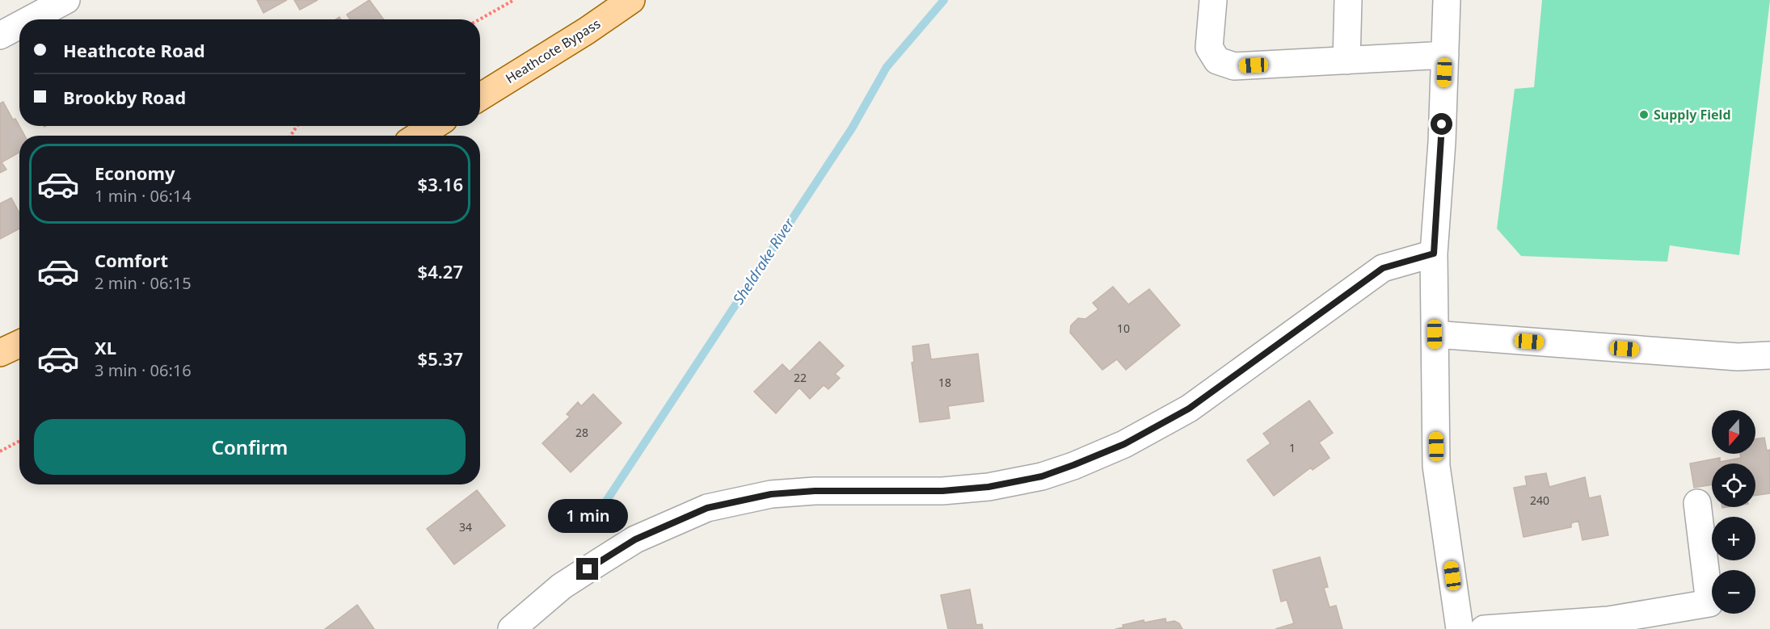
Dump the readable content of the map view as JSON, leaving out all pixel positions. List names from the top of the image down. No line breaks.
{"streets":{"main road":["Heathcote Bypass"]},"water":["Sheldrake River"],"places":["Supply Field"],"house_numbers":["10","22","18","28","1","240","34"],"north":"bottom","page":{"banner":["Heathcote Road","Brookby Road"],"list":[{"name":"Economy","note":"1 min · 06:14","value":"$3.16"},{"name":"Comfort","note":"2 min · 06:15","value":"$4.27"},{"name":"XL","note":"3 min · 06:16","value":"$5.37"}],"buttons":"Confirm","map_buttons":["+","−"],"bubble":"1 min"}}
